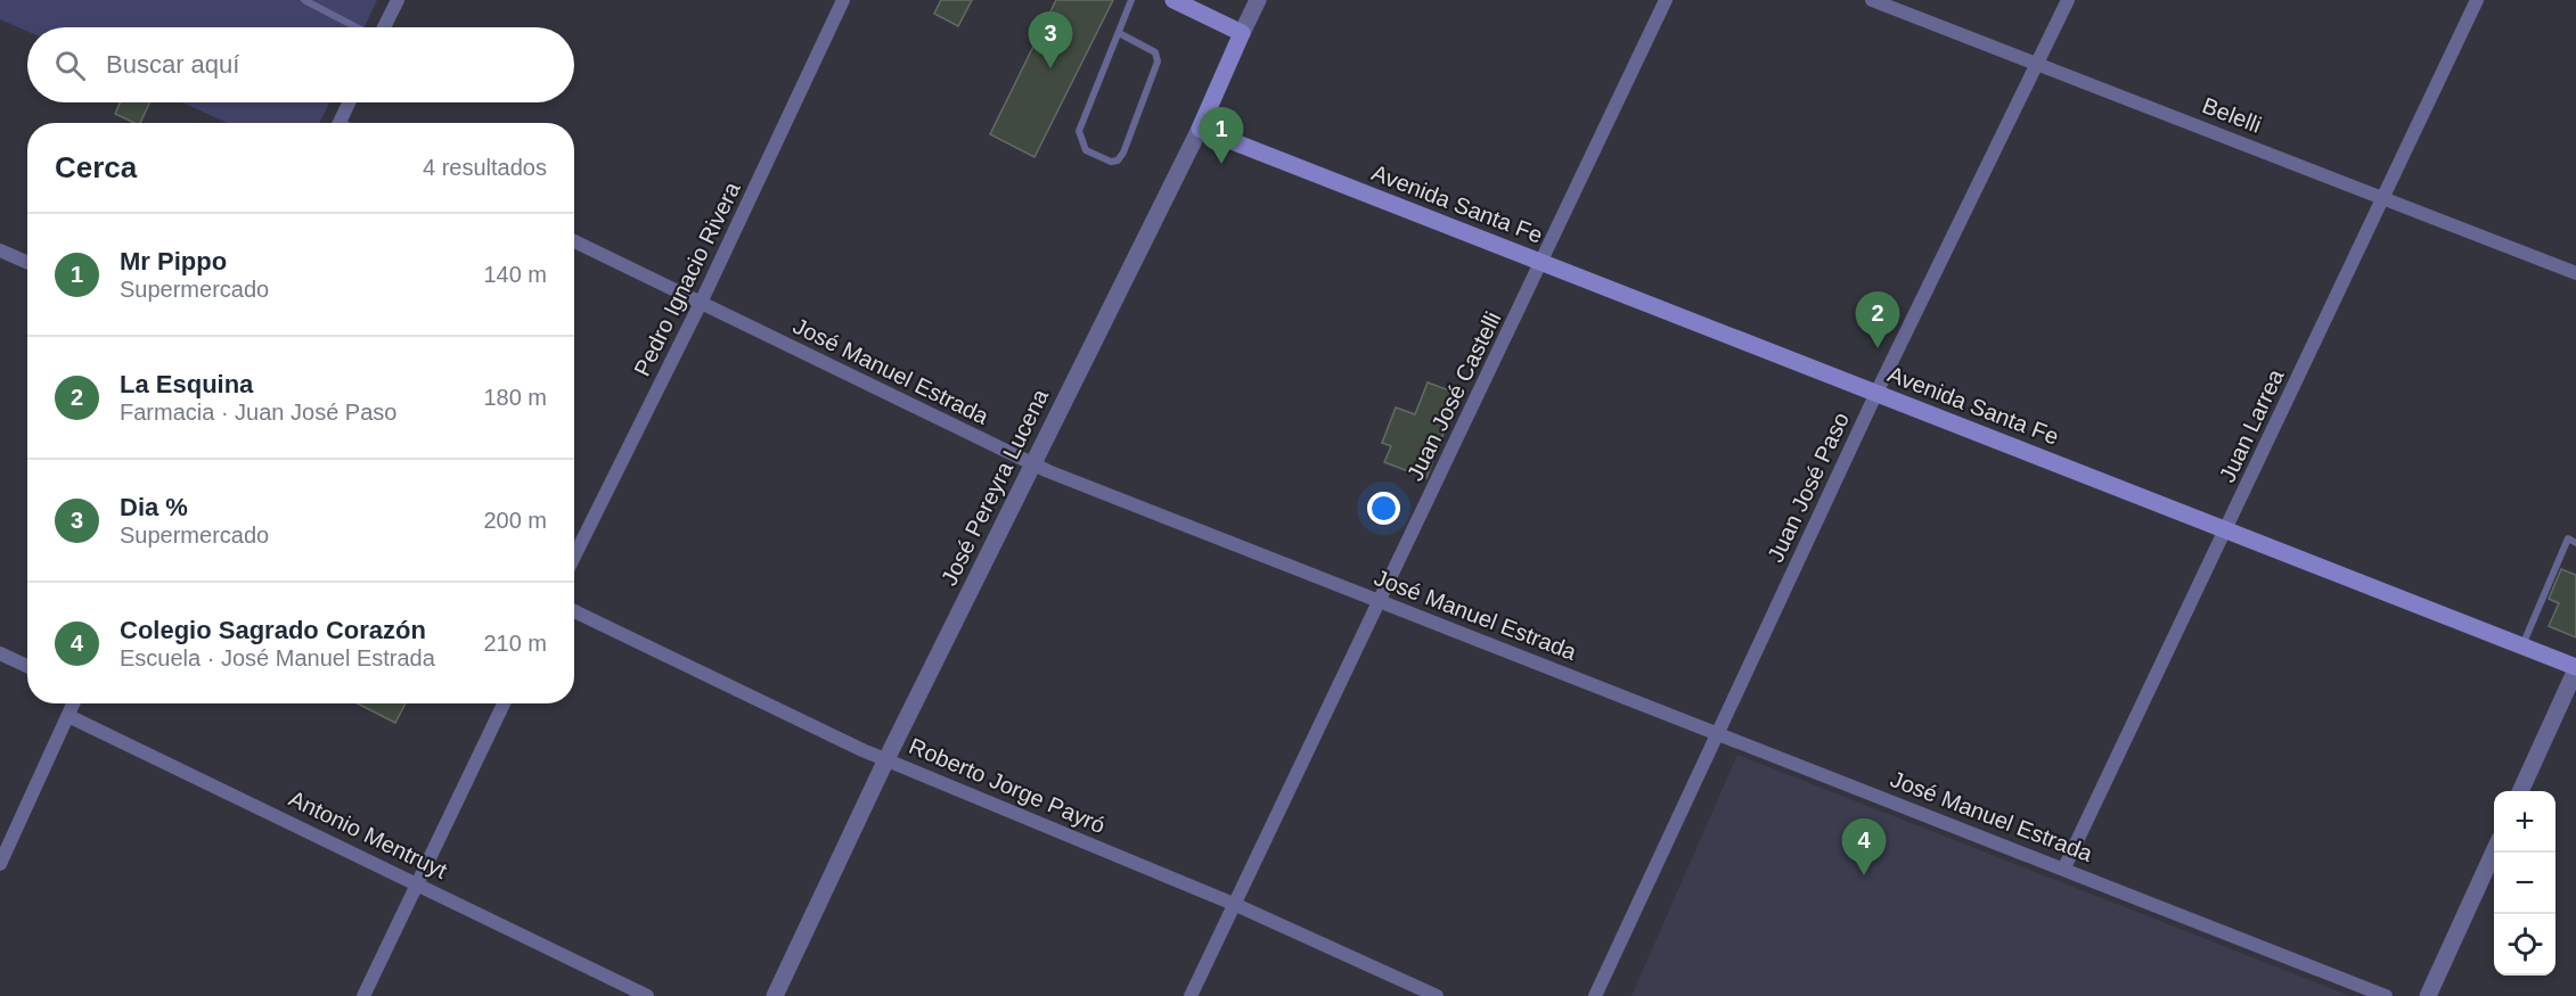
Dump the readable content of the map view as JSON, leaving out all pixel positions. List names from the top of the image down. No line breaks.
{"streets":{"main road":["Avenida Santa Fe","José Pereyra Lucena"],"street":["Belelli","Pedro Ignacio Rivera","José Manuel Estrada","Juan José Castelli","Juan Larrea","Juan José Paso","Roberto Jorge Payró","Antonio Mentruyt"]},"crossings":[["Belelli","Juan Larrea"],["Belelli","Juan José Paso"],["Avenida Santa Fe","Juan José Castelli"],["Avenida Santa Fe","Juan Larrea"],["Avenida Santa Fe","José Pereyra Lucena"],["Avenida Santa Fe","Juan José Paso"],["Pedro Ignacio Rivera","José Manuel Estrada"],["José Manuel Estrada","Juan José Castelli"],["José Manuel Estrada","Juan Larrea"],["José Manuel Estrada","José Pereyra Lucena"],["José Manuel Estrada","Juan José Paso"],["Juan José Castelli","Roberto Jorge Payró"],["José Pereyra Lucena","Roberto Jorge Payró"]],"page":{"pins":["3","1","2","4"],"search":"Buscar aquí","heading":["Cerca","4 resultados"],"list":[{"mark":"1","name":"Mr Pippo","note":"Supermercado","value":"140 m"},{"mark":"2","name":"La Esquina","note":"Farmacia · Juan José Paso","value":"180 m"},{"mark":"3","name":"Dia %","note":"Supermercado","value":"200 m"},{"mark":"4","name":"Colegio Sagrado Corazón","note":"Escuela · José Manuel Estrada","value":"210 m"}],"map_buttons":["+","−"]}}
